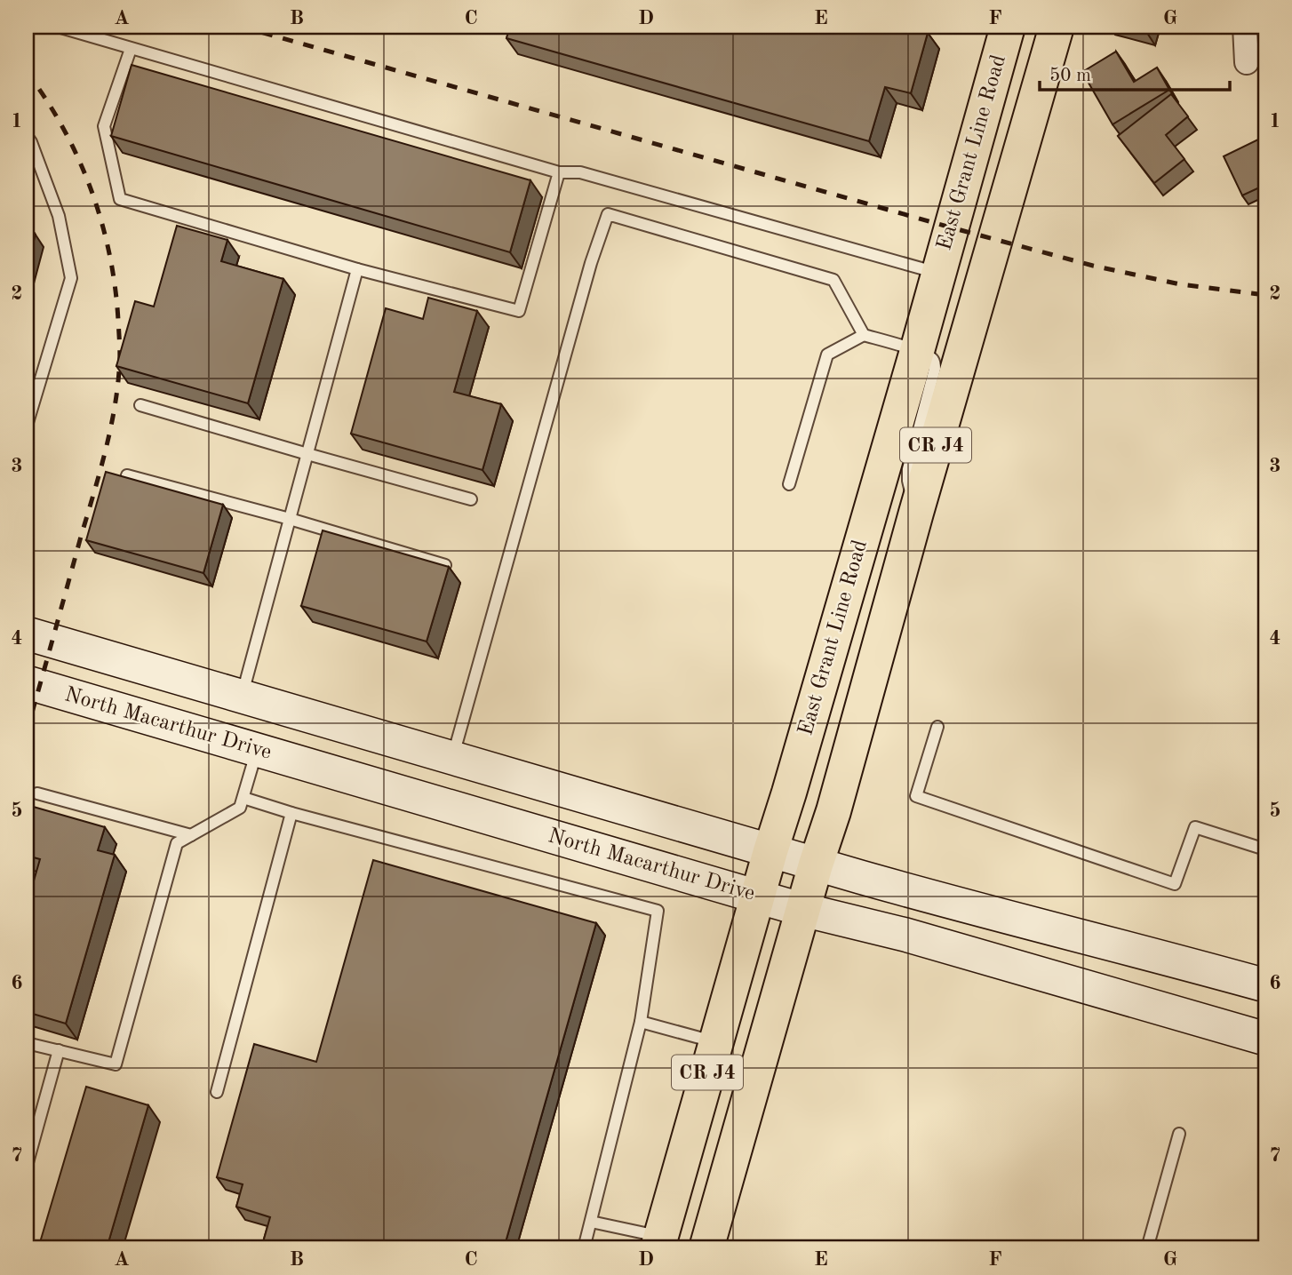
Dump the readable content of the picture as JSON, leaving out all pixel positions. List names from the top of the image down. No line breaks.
{"streets":{"main road":["East Grant Line Road","CR J4","North Macarthur Drive"]},"crossings":[["East Grant Line Road","North Macarthur Drive"]],"scale_bar":"50 m","grid":{"columns":["A","B","C","D","E","F","G"],"rows":["1","2","3","4","5","6","7"]}}
